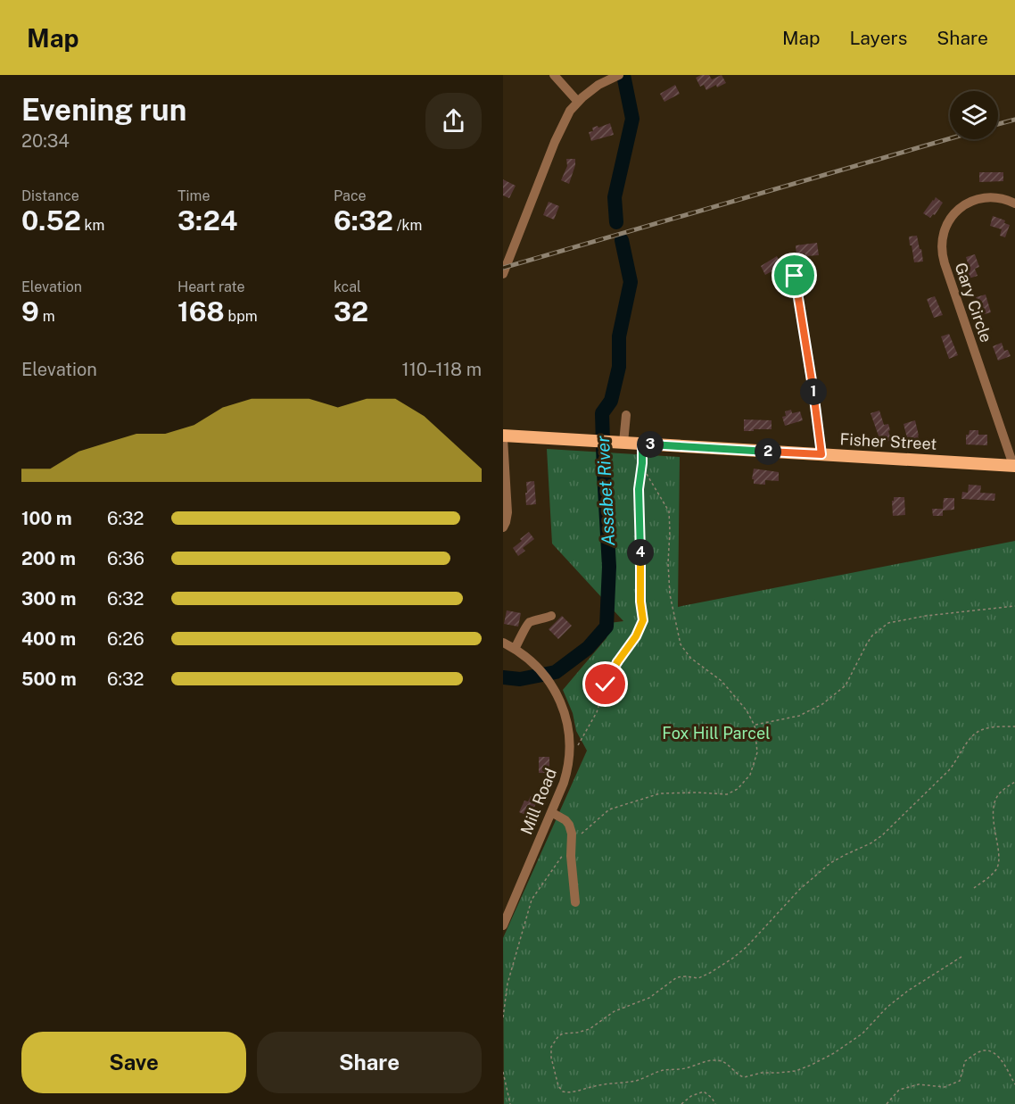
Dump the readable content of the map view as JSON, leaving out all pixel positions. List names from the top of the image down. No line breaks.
{"streets":{"main road":["Fisher Street"],"street":["Gary Circle","Mill Road"]},"crossings":[["Gary Circle","Fisher Street"]],"water":["Assabet River"],"parks":["Fox Hill Parcel"],"page":{"header":"Map","nav":["Map","Layers","Share"],"heading":["Evening run","20:34"],"stats":[["Distance","0.52 km"],["Time","3:24"],["Pace","6:32 /km"],["Elevation","9 m"],["Heart rate","168 bpm"],["kcal","32"]],"chart":["Elevation","110–118 m"],"pins":["1","3","2","4"],"list":[{"name":"100 m","note":"6:32"},{"name":"200 m","note":"6:36"},{"name":"300 m","note":"6:32"},{"name":"400 m","note":"6:26"},{"name":"500 m","note":"6:32"}],"buttons":["Save","Share"]}}
